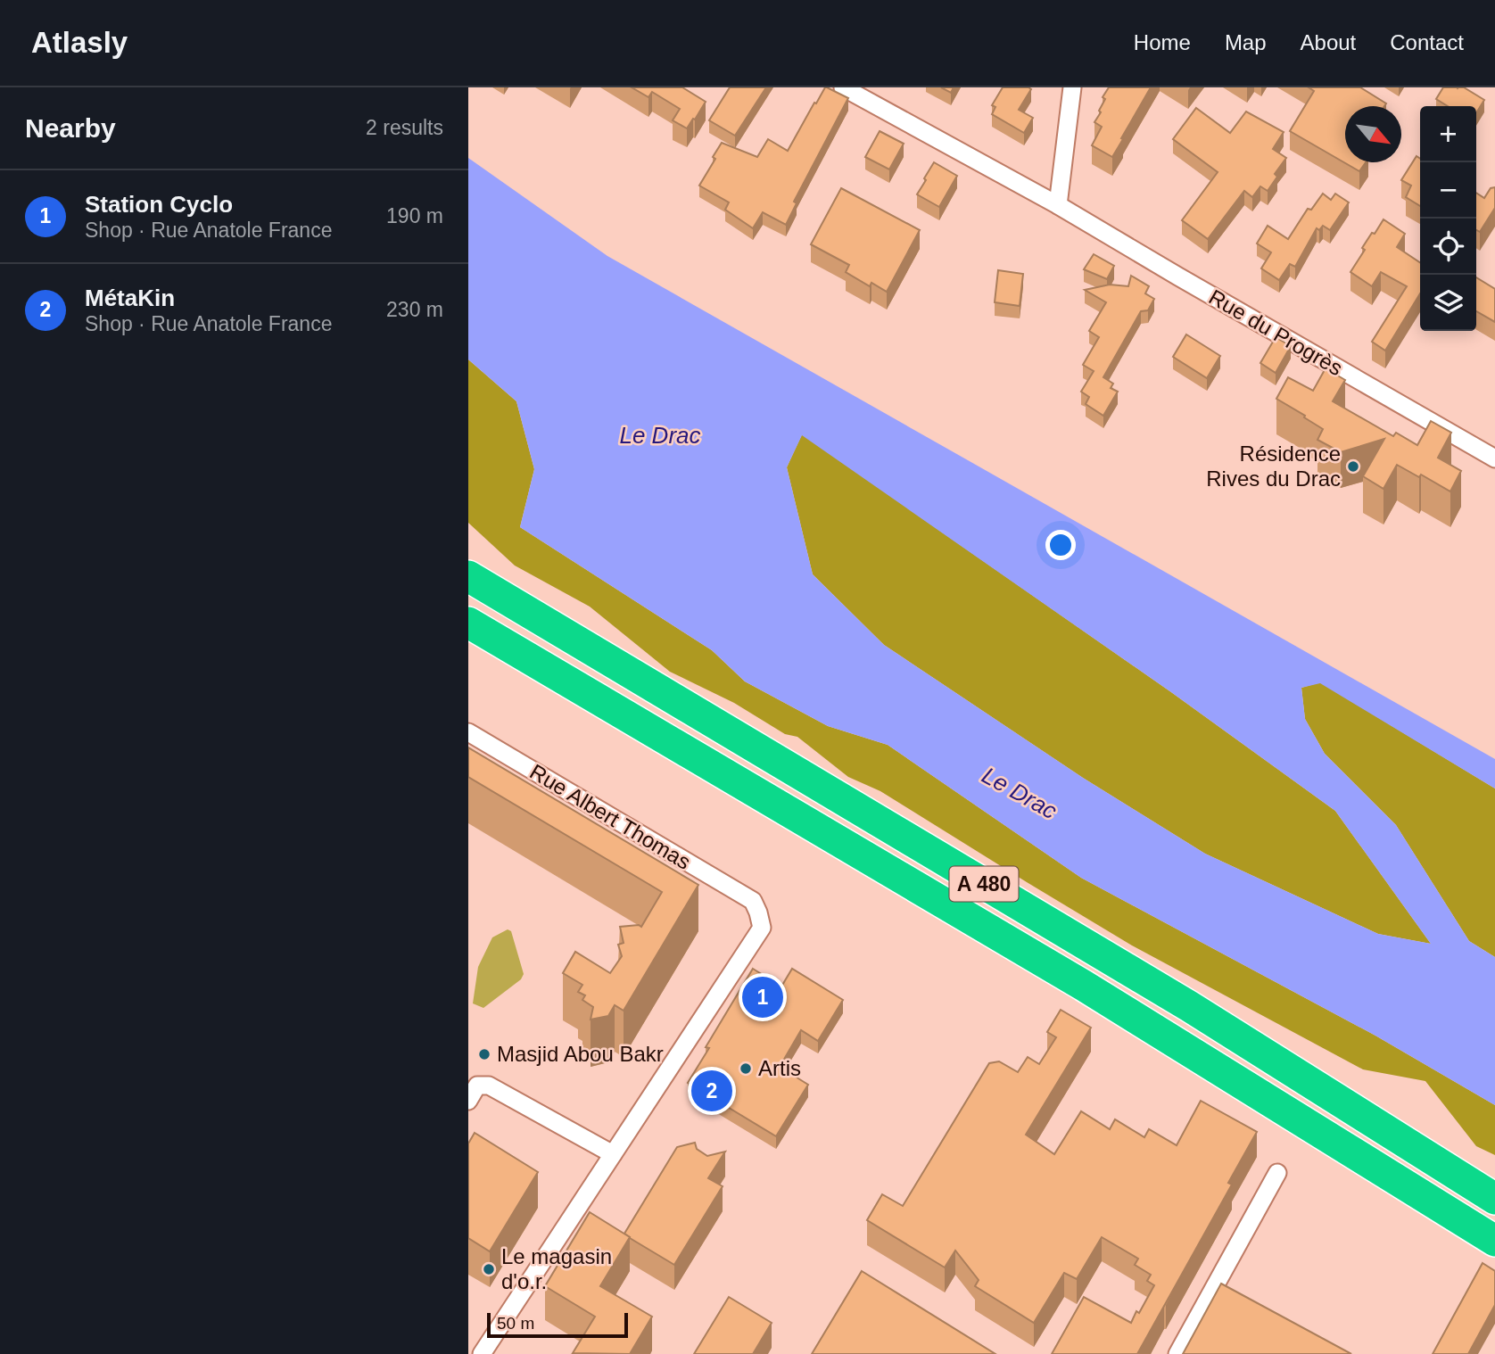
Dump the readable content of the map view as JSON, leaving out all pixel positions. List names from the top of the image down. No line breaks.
{"streets":{"highway":["A 480"],"street":["Rue du Progrès","Rue Albert Thomas"]},"water":["Le Drac"],"places":["Résidence Rives du Drac","Masjid Abou Bakr","Artis","Le magasin d'o.r."],"scale_bar":"50 m","north":"bottom right","page":{"header":"Atlasly","nav":["Home","Map","About","Contact"],"heading":["Nearby","2 results"],"map_buttons":["+","−"],"list":[{"mark":"1","name":"Station Cyclo","note":"Shop · Rue Anatole France","value":"190 m"},{"mark":"2","name":"MétaKin","note":"Shop · Rue Anatole France","value":"230 m"}],"pins":["1","2"],"scale":"50 m"}}
